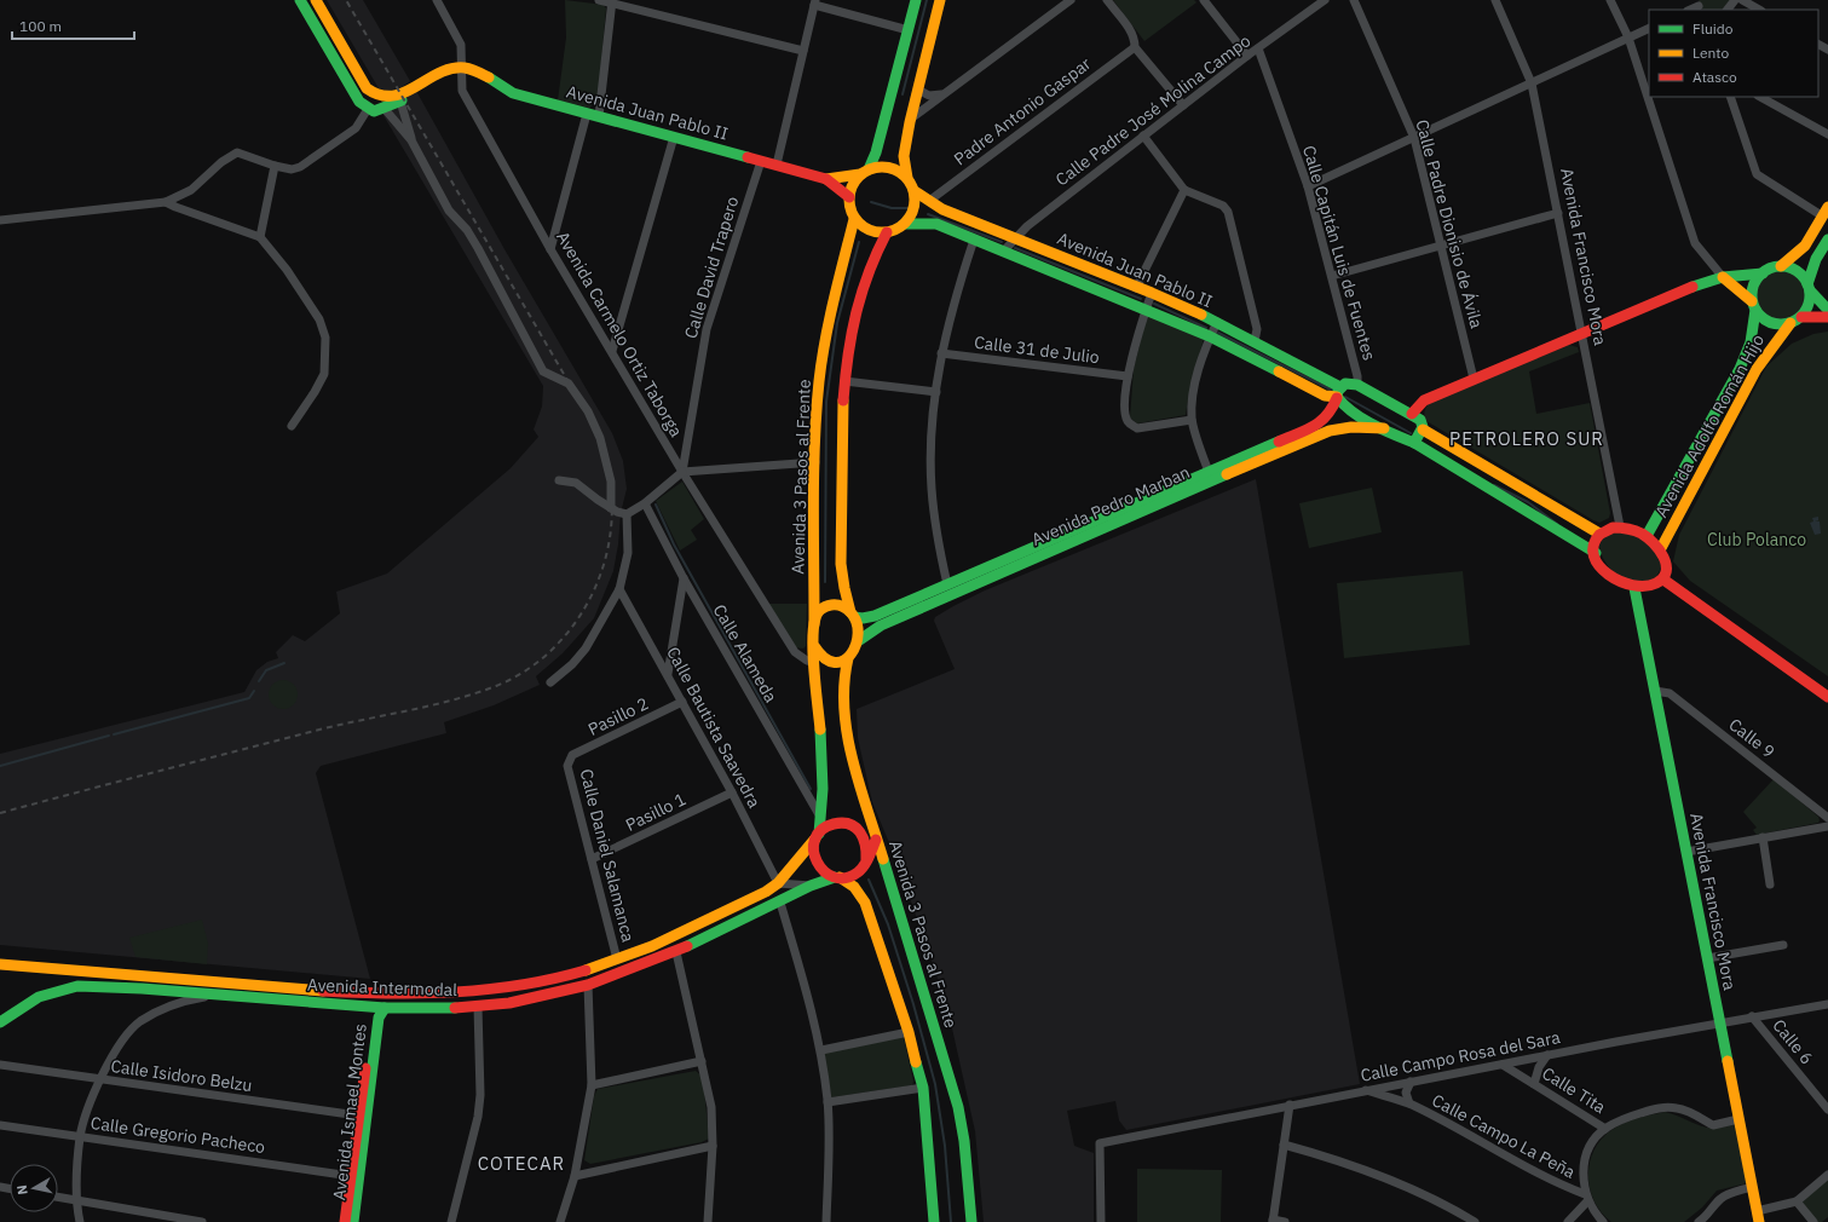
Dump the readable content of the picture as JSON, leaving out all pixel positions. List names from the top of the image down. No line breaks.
{"streets":{"main road":["Avenida Juan Pablo II","Avenida Francisco Mora","Avenida Adolfo Román Hijo","Avenida 3 Pasos al Frente","Avenida Pedro Marban","Avenida Intermodal","Avenida Ismael Montes"],"street":["Calle Padre José Molina Campo","Padre Antonio Gaspar","Calle Padre Dionisio de Ávila","Calle Capitán Luis de Fuentes","Calle David Trapero","Avenida Carmelo Ortiz Taborga","Calle 31 de Julio","Calle Alameda","Pasillo 2","Calle Bautista Saavedra","Calle 9","Pasillo 1","Calle Daniel Salamanca","Calle 6","Calle Campo Rosa del Sara","Calle Isidoro Belzu","Calle Tita","Calle Gregorio Pacheco","Calle Campo La Peña"]},"crossings":[["Calle Padre José Molina Campo","Avenida Juan Pablo II"],["Calle Padre José Molina Campo","Calle Capitán Luis de Fuentes"],["Padre Antonio Gaspar","Avenida Juan Pablo II"],["Avenida Juan Pablo II","Calle David Trapero"],["Avenida Juan Pablo II","Avenida Carmelo Ortiz Taborga"],["Avenida Juan Pablo II","Avenida 3 Pasos al Frente"],["Avenida Juan Pablo II","Avenida Pedro Marban"],["Avenida Francisco Mora","Avenida Adolfo Román Hijo"],["Avenida Francisco Mora","Calle 9"],["Avenida Francisco Mora","Calle Campo Rosa del Sara"],["Calle David Trapero","Avenida Carmelo Ortiz Taborga"],["Avenida 3 Pasos al Frente","Avenida Pedro Marban"],["Pasillo 2","Calle Bautista Saavedra"],["Pasillo 2","Calle Daniel Salamanca"],["Calle Bautista Saavedra","Pasillo 1"],["Calle Bautista Saavedra","Avenida Intermodal"],["Pasillo 1","Calle Daniel Salamanca"],["Calle Daniel Salamanca","Avenida Intermodal"],["Avenida Intermodal","Avenida Ismael Montes"],["Calle 6","Calle Campo Rosa del Sara"],["Calle Campo Rosa del Sara","Calle Tita"],["Calle Campo Rosa del Sara","Calle Campo La Peña"],["Calle Isidoro Belzu","Avenida Ismael Montes"],["Avenida Ismael Montes","Calle Gregorio Pacheco"]],"districts":["PETROLERO SUR","COTECAR"],"parks":["Club Polanco"],"legend":["Fluido","Lento","Atasco"],"scale_bar":"100 m","north":"left"}
